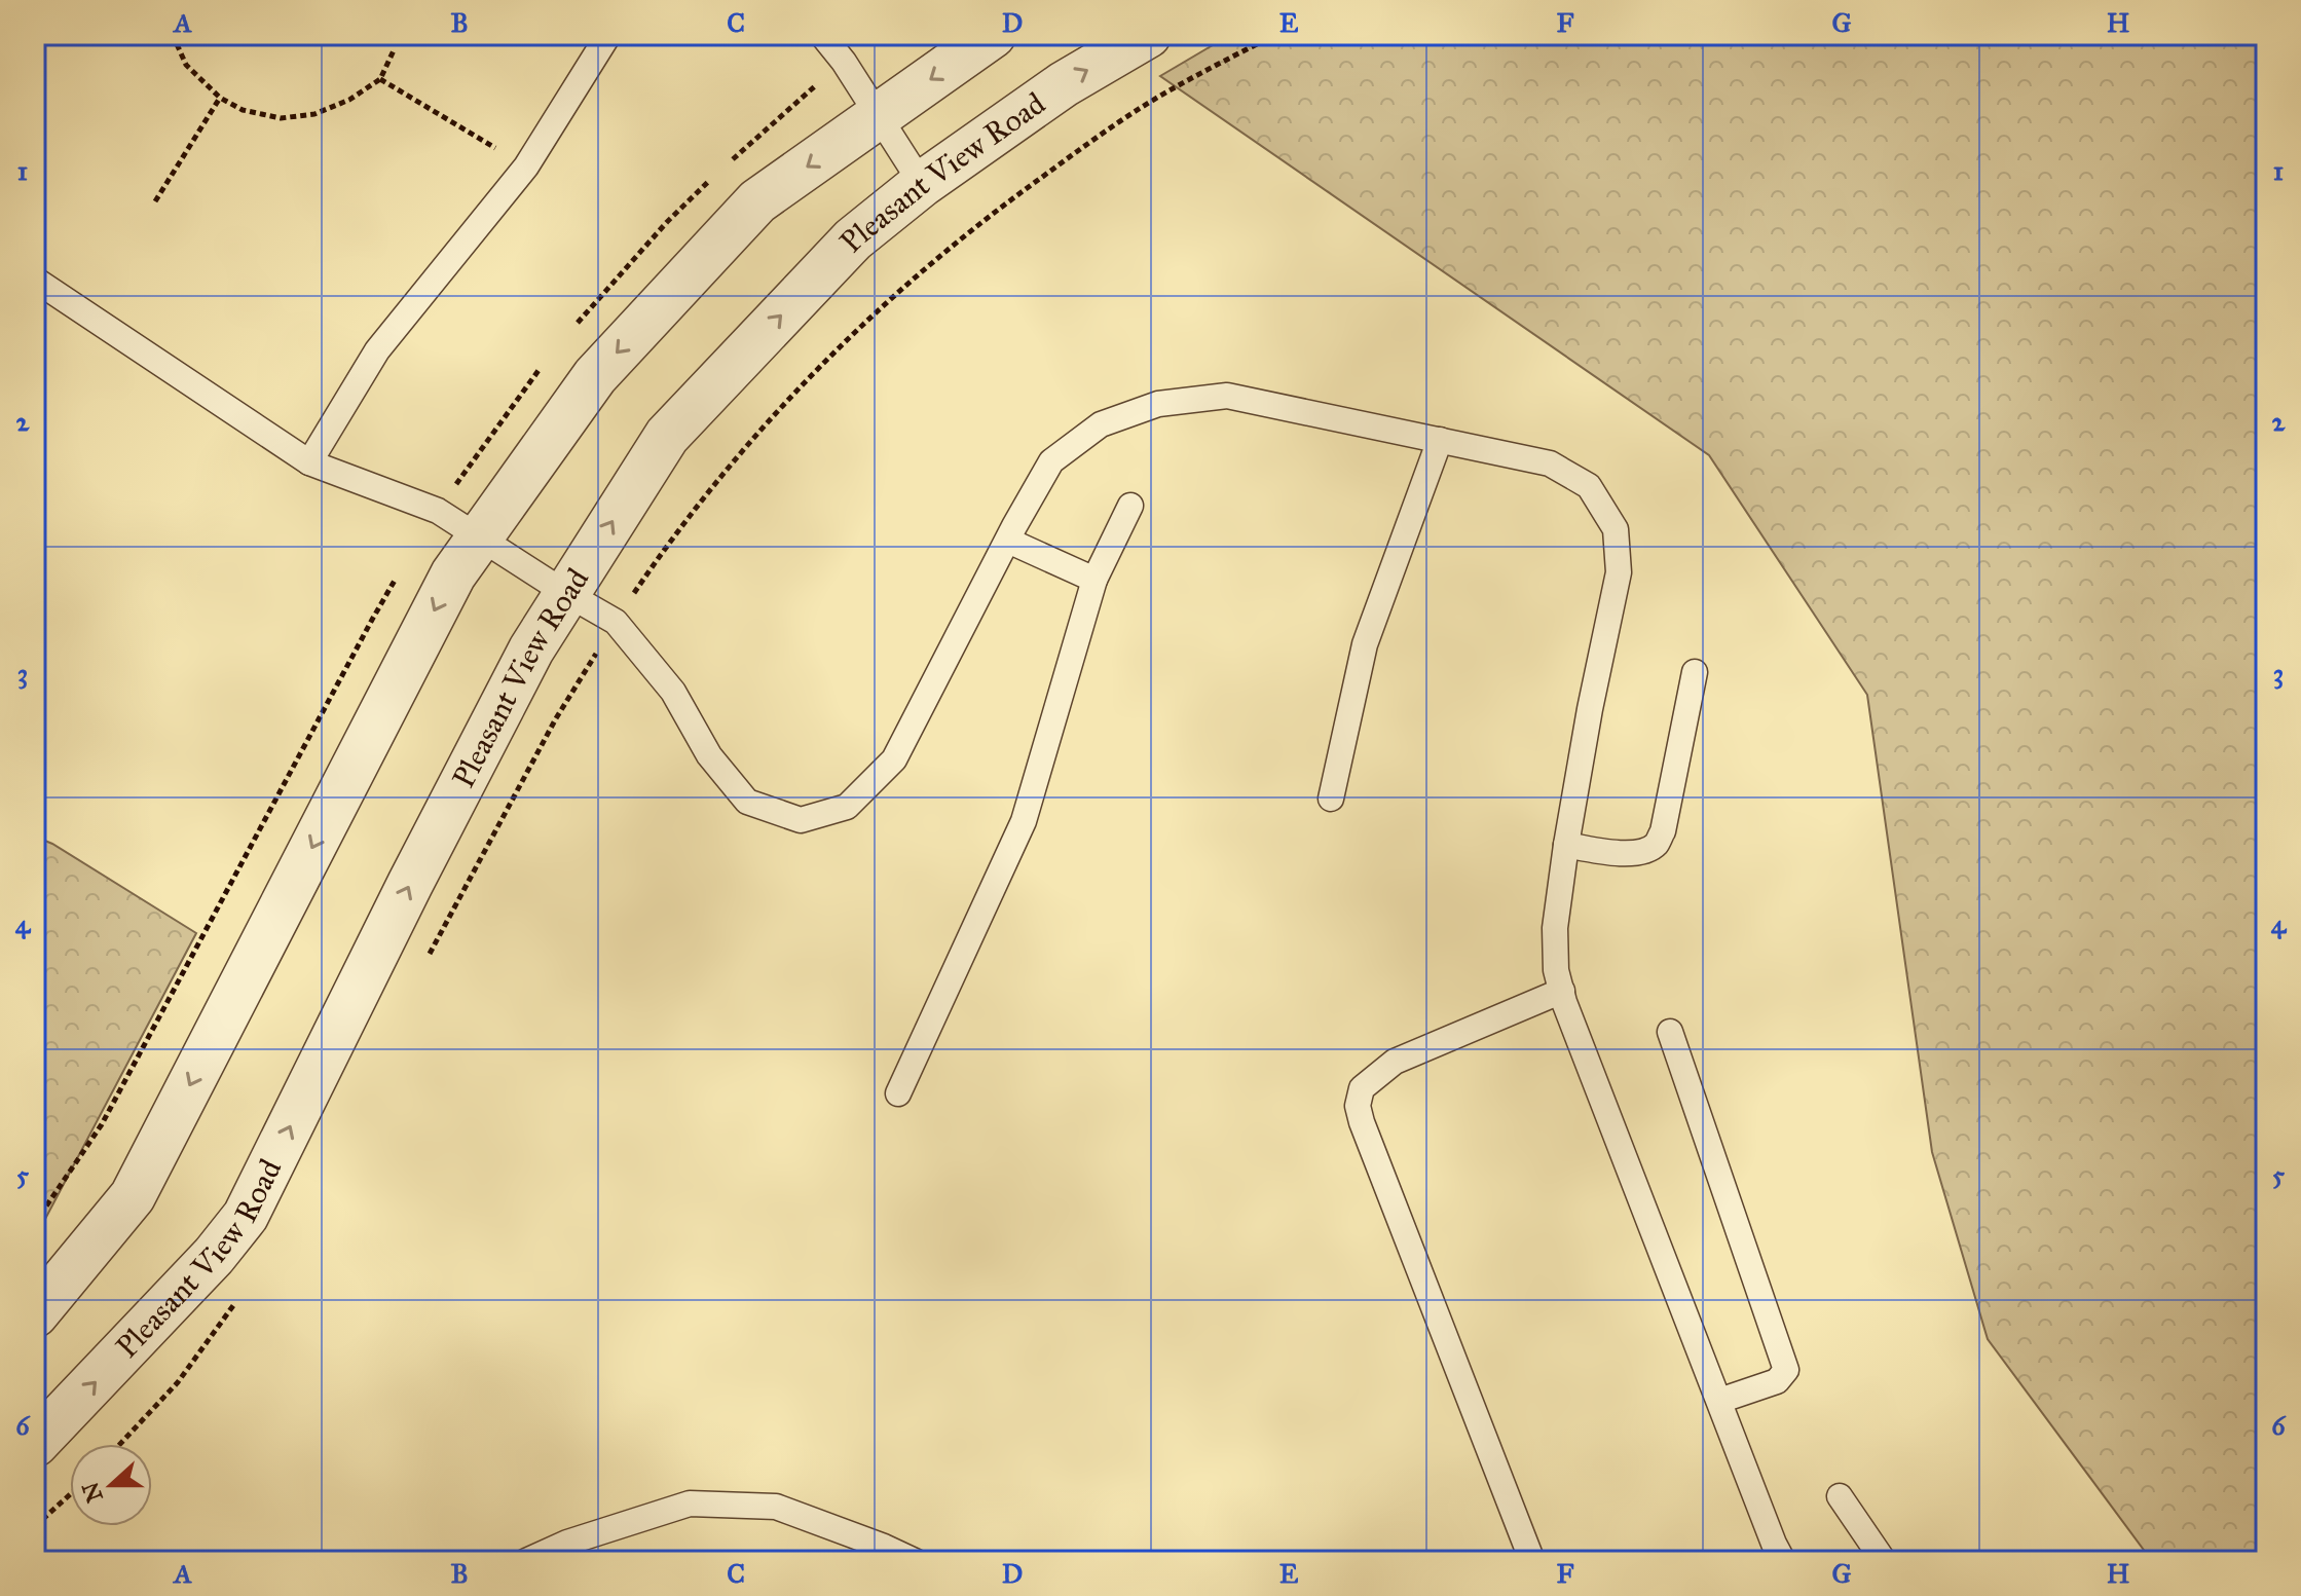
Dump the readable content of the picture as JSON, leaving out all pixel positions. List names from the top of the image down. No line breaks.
{"streets":{"street":["Pleasant View Road"]},"north":"left","grid":{"columns":["A","B","C","D","E","F","G","H"],"rows":["1","2","3","4","5","6"]}}
